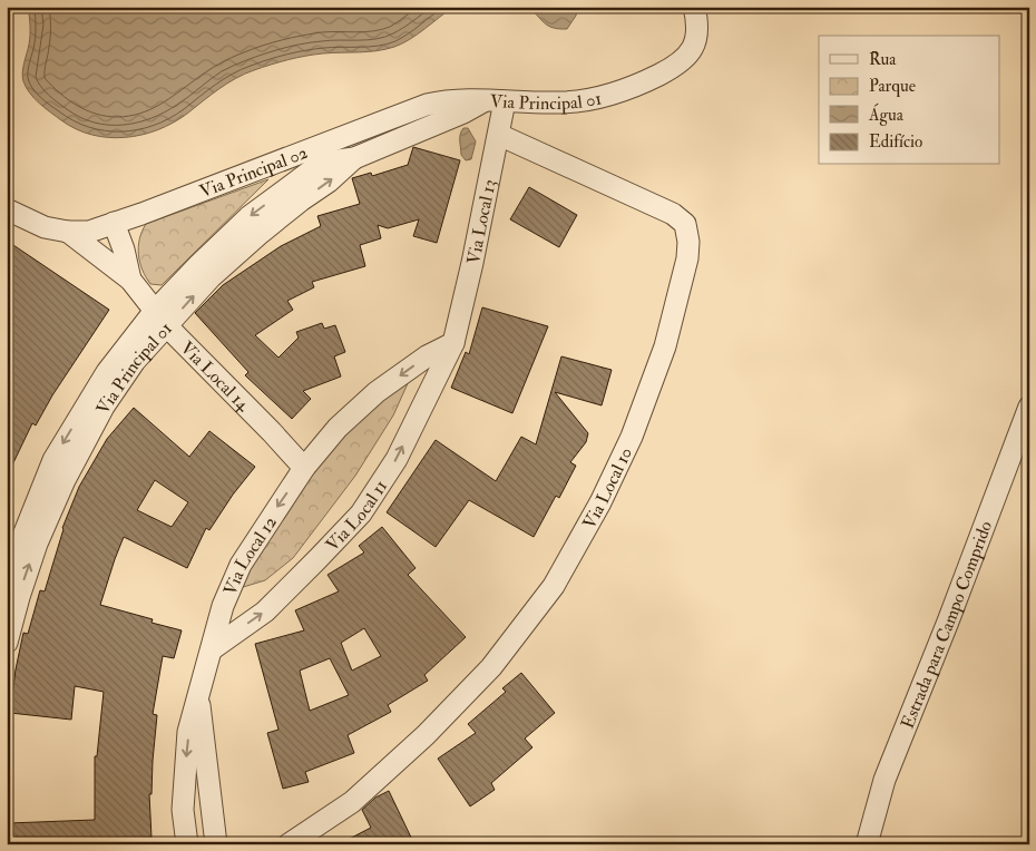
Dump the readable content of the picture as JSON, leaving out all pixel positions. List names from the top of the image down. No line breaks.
{"streets":{"street":["Via Principal 01","Via Principal 02","Via Local 13","Via Local 14","Via Local 10","Via Local 11","Via Local 12","Estrada para Campo Comprido"]},"crossings":[["Via Principal 01","Via Principal 02"],["Via Principal 01","Via Local 13"],["Via Principal 01","Via Local 14"],["Via Principal 02","Via Local 13"],["Via Principal 02","Via Local 14"],["Via Local 13","Via Local 10"],["Via Local 13","Via Local 11"],["Via Local 13","Via Local 12"],["Via Local 14","Via Local 12"],["Via Local 11","Via Local 12"]],"one_way":["Via Local 11","Via Local 12"],"legend":["Rua","Parque","Água","Edifício"]}
